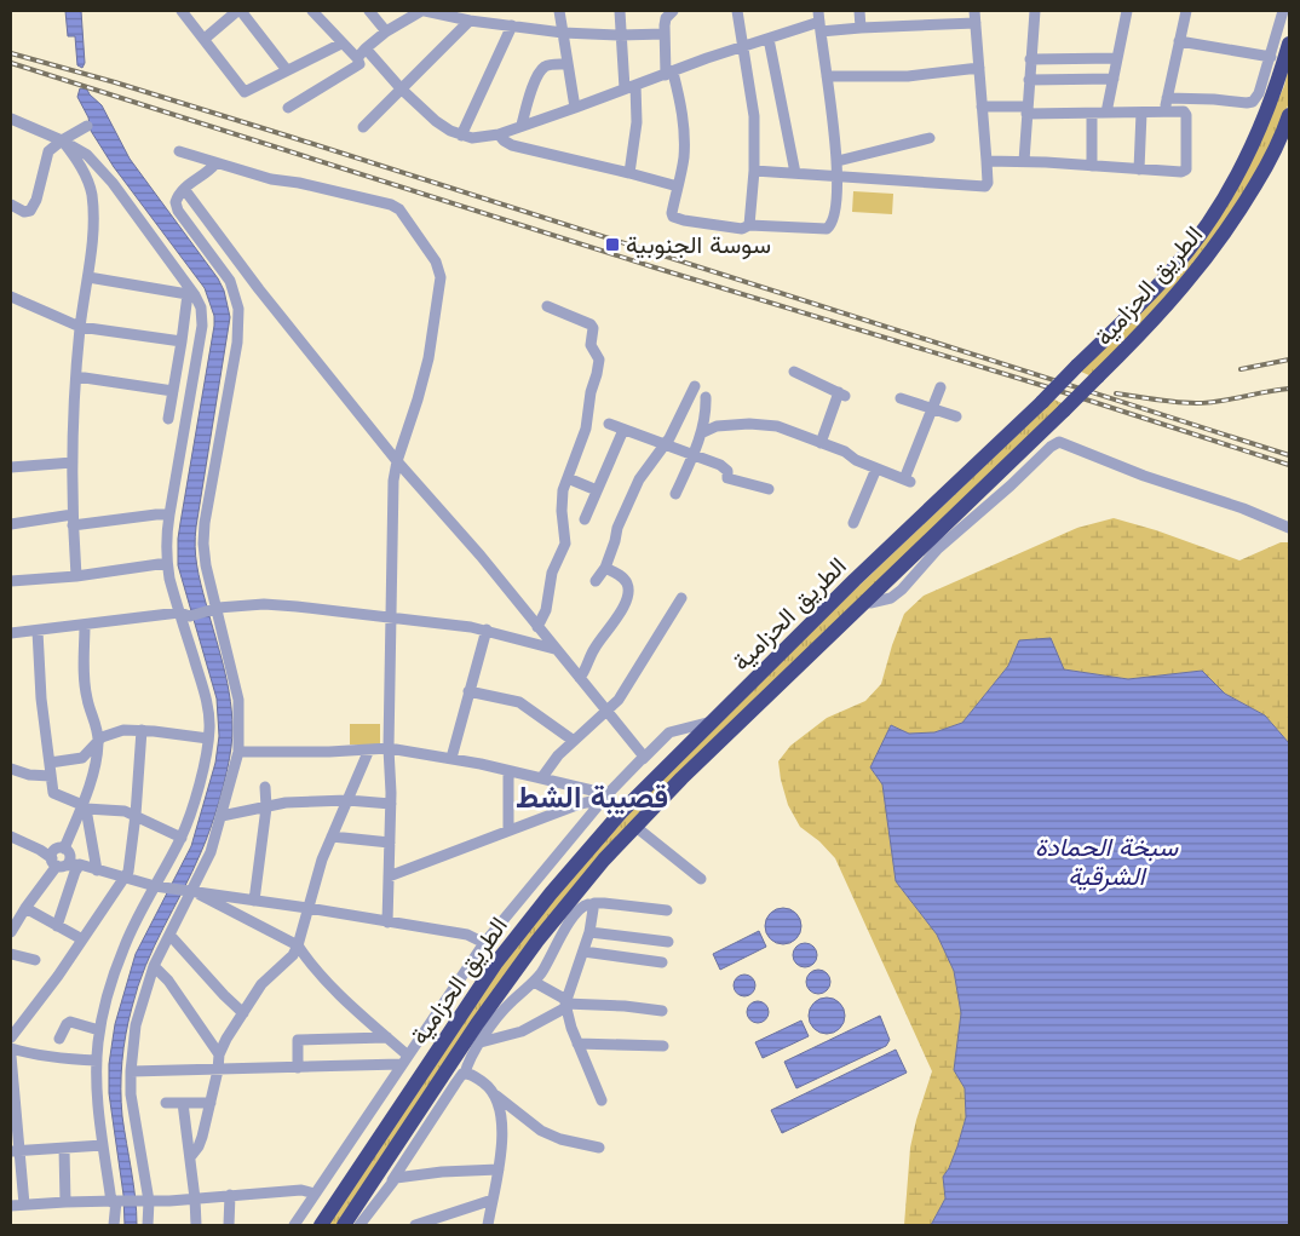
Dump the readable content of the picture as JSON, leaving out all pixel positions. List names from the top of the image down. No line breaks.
{"streets":{"highway":["الطريق الحزامية"]},"districts":["قصيبة الشط"],"water":["سبخة الحمادة الشرقية"],"places":{"transit":["سوسة الجنوبية"]}}
